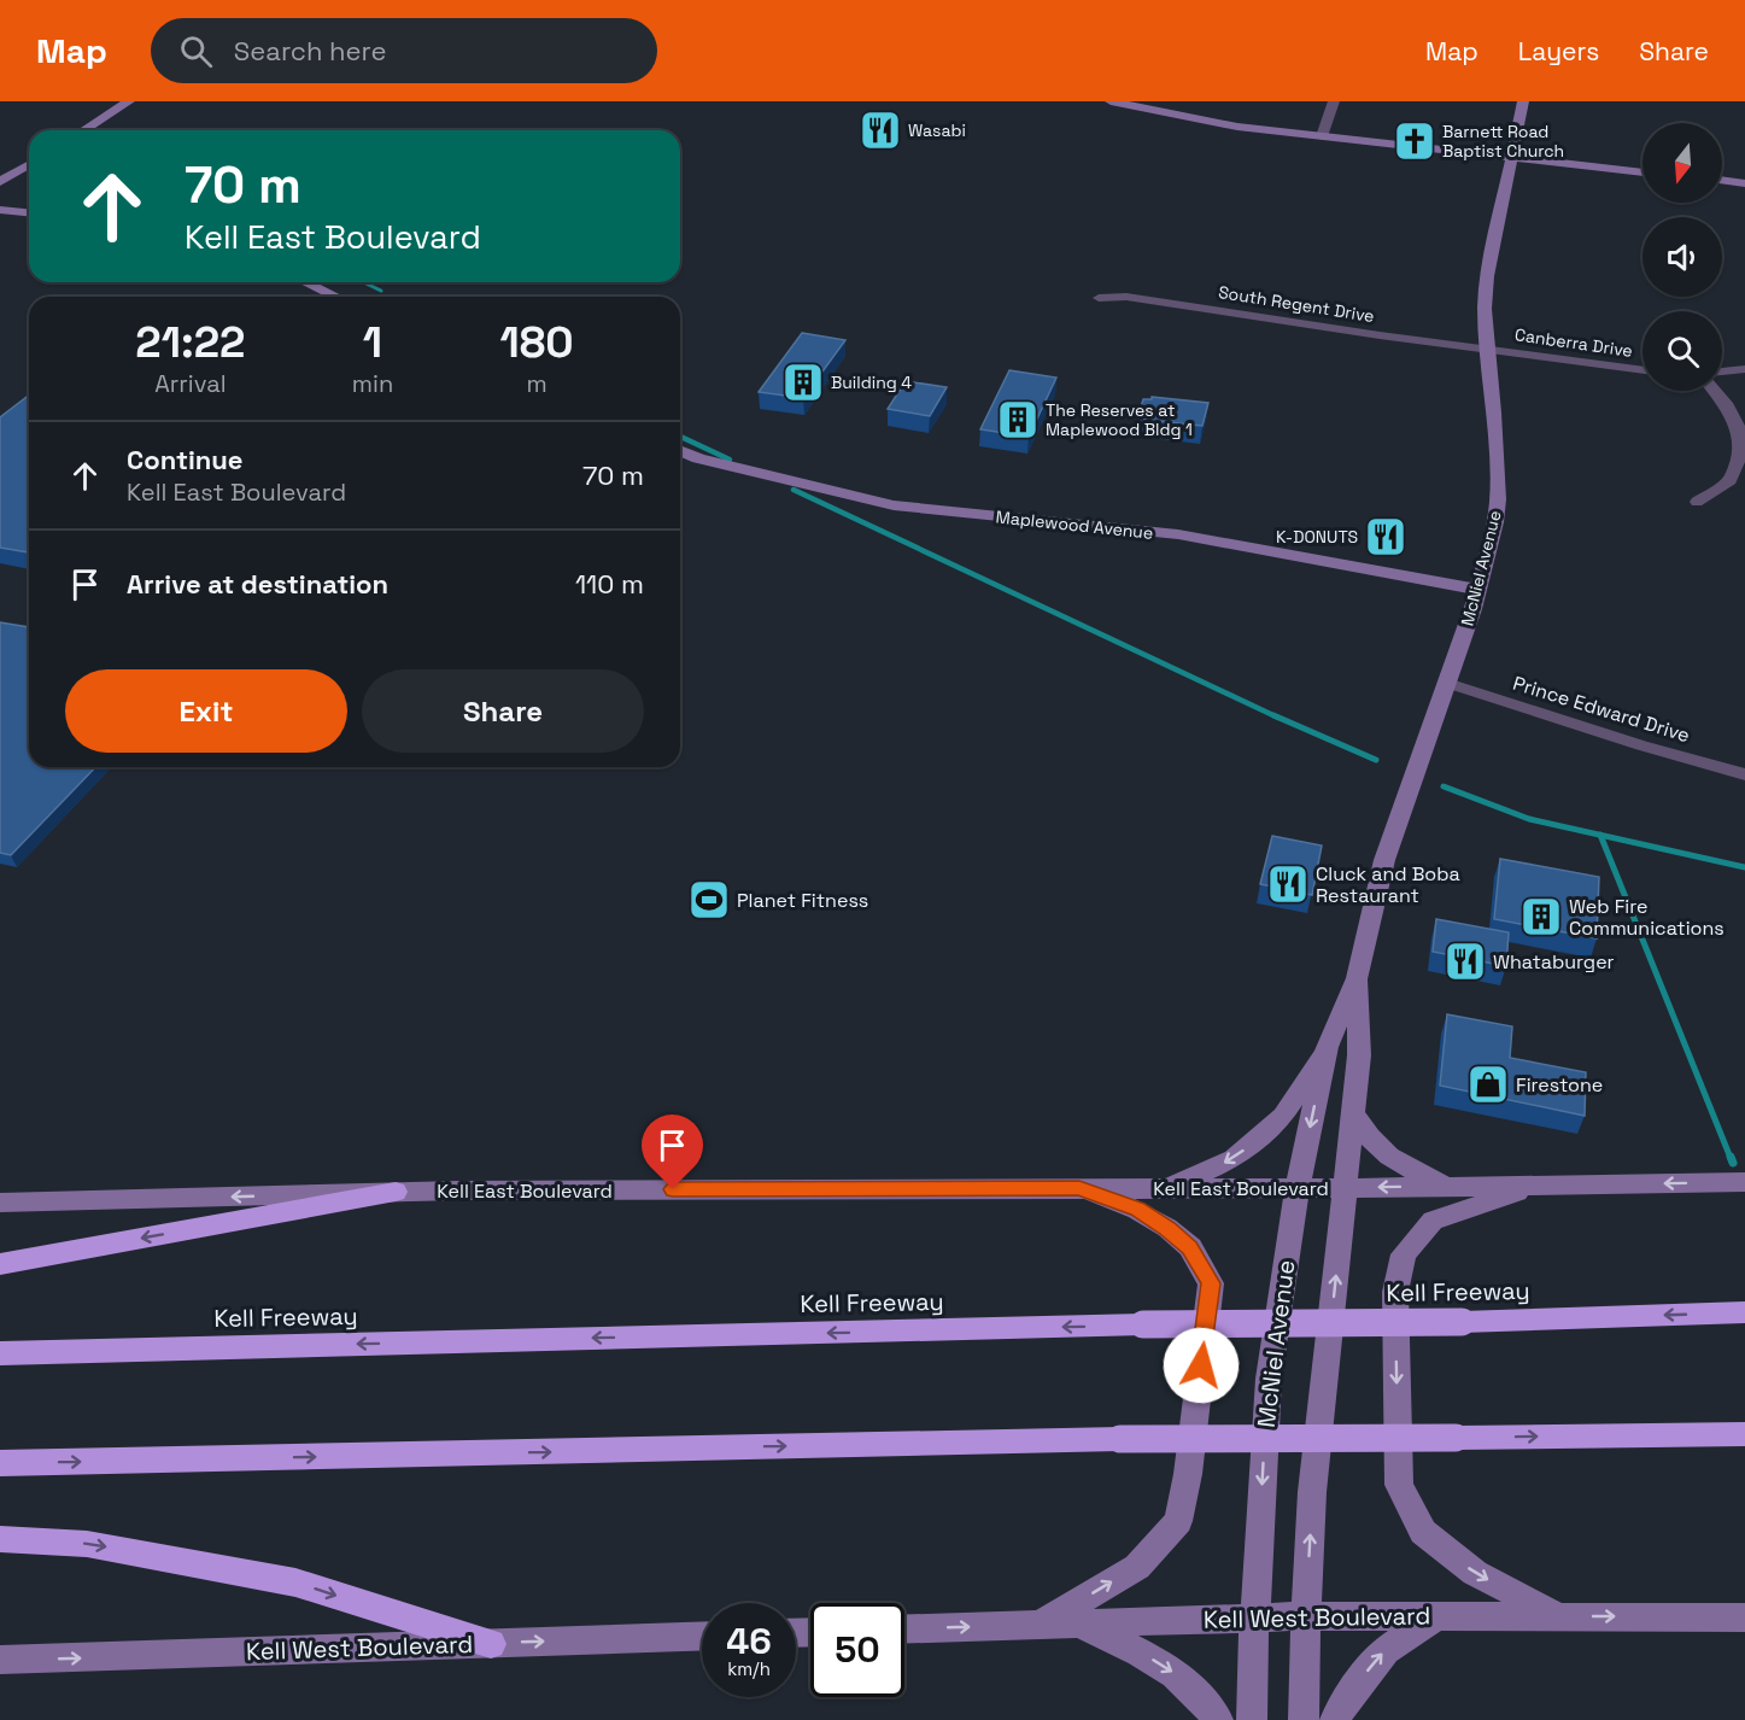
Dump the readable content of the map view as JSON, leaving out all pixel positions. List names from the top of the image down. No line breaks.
{"streets":{"highway":["Kell Freeway"],"street":["South Regent Drive","Canberra Drive","Maplewood Avenue","McNiel Avenue","Prince Edward Drive","Kell East Boulevard","Kell West Boulevard"]},"crossings":[["South Regent Drive","Canberra Drive"],["South Regent Drive","McNiel Avenue"],["Canberra Drive","McNiel Avenue"],["Maplewood Avenue","McNiel Avenue"],["McNiel Avenue","Prince Edward Drive"],["McNiel Avenue","Kell East Boulevard"],["McNiel Avenue","Kell West Boulevard"]],"one_way":["Kell East Boulevard","Kell West Boulevard"],"places":{"restaurant":["Wasabi","K-DONUTS","Cluck and Boba Restaurant","Whataburger"],"church":["Barnett Road Baptist Church"],"building":["Building 4","The Reserves at Maplewood Bldg 1","Web Fire Communications"],"sports":["Planet Fitness"],"shop":["Firestone"]},"north":"bottom","page":{"header":"Map","search":"Search here","nav":["Map","Layers","Share"],"turn":["70 m","Kell East Boulevard"],"eta":["21:22","Arrival","1","min","180","m"],"list":[{"name":"Continue","note":"Kell East Boulevard","value":"70 m"},{"name":"Arrive at destination","value":"110 m"}],"buttons":["Exit","Share"],"speed":"46 km/h","limit":"50"}}
